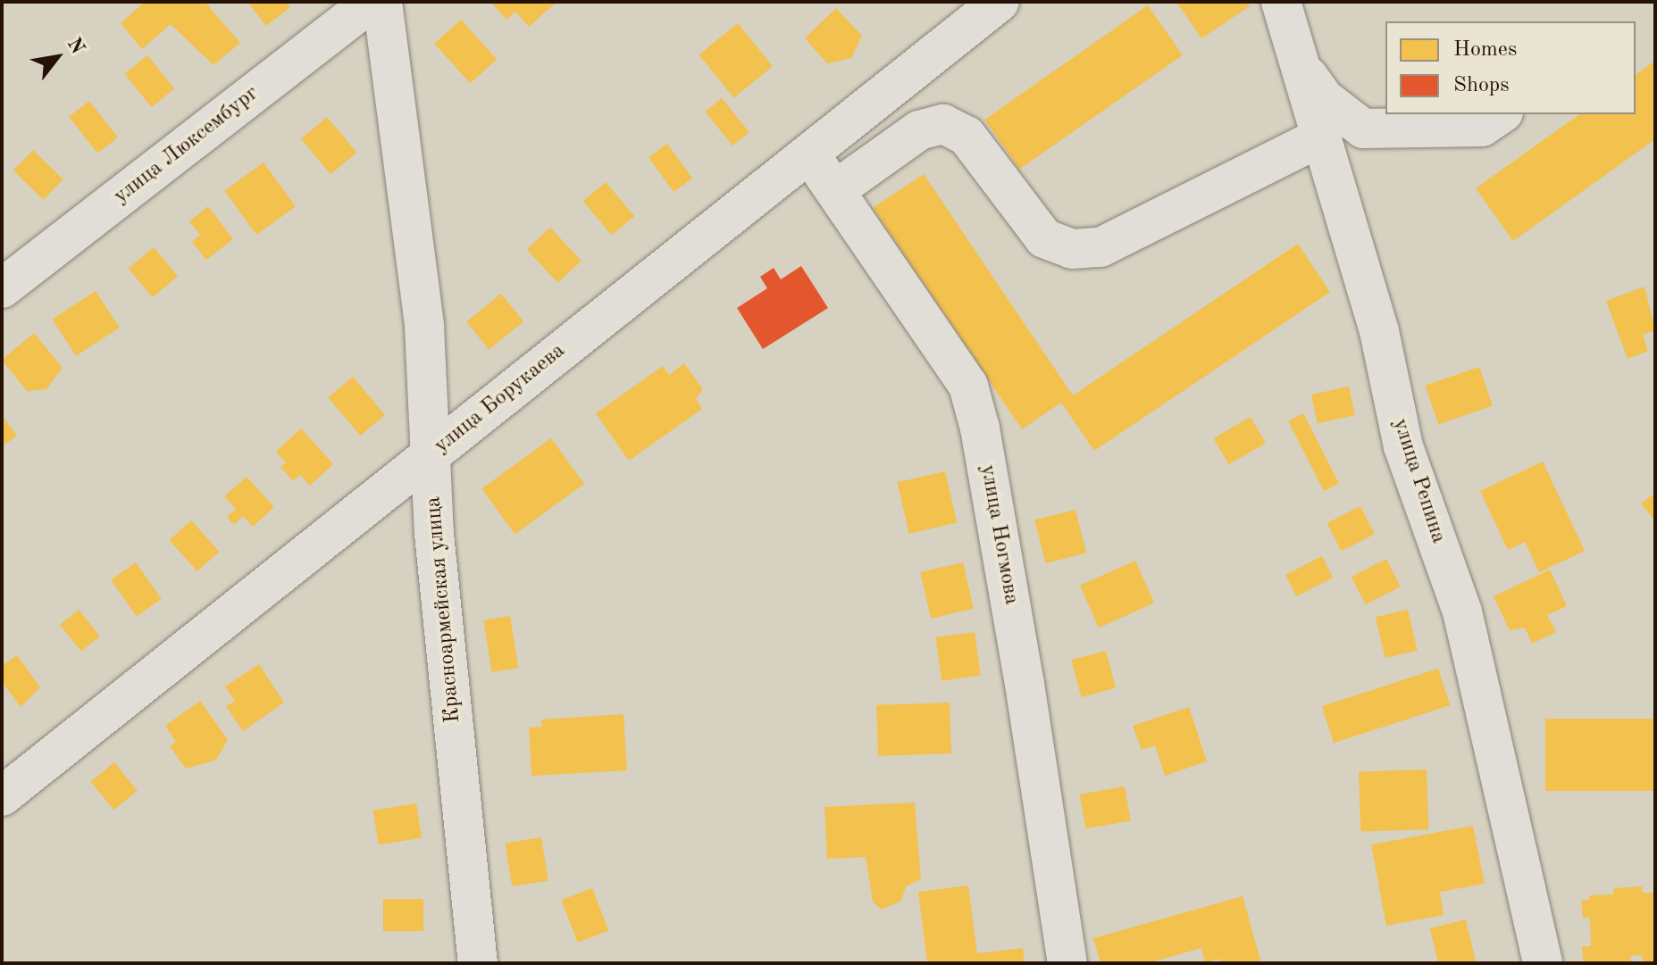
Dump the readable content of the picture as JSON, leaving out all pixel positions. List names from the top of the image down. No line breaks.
{"streets":{"street":["улица Люксембург","улица Борукаева","улица Репина","улица Ногмова","Красноармейская улица"]},"crossings":[["улица Борукаева","улица Ногмова"],["улица Борукаева","Красноармейская улица"]],"legend":["Homes","Shops"],"north":"top right"}
